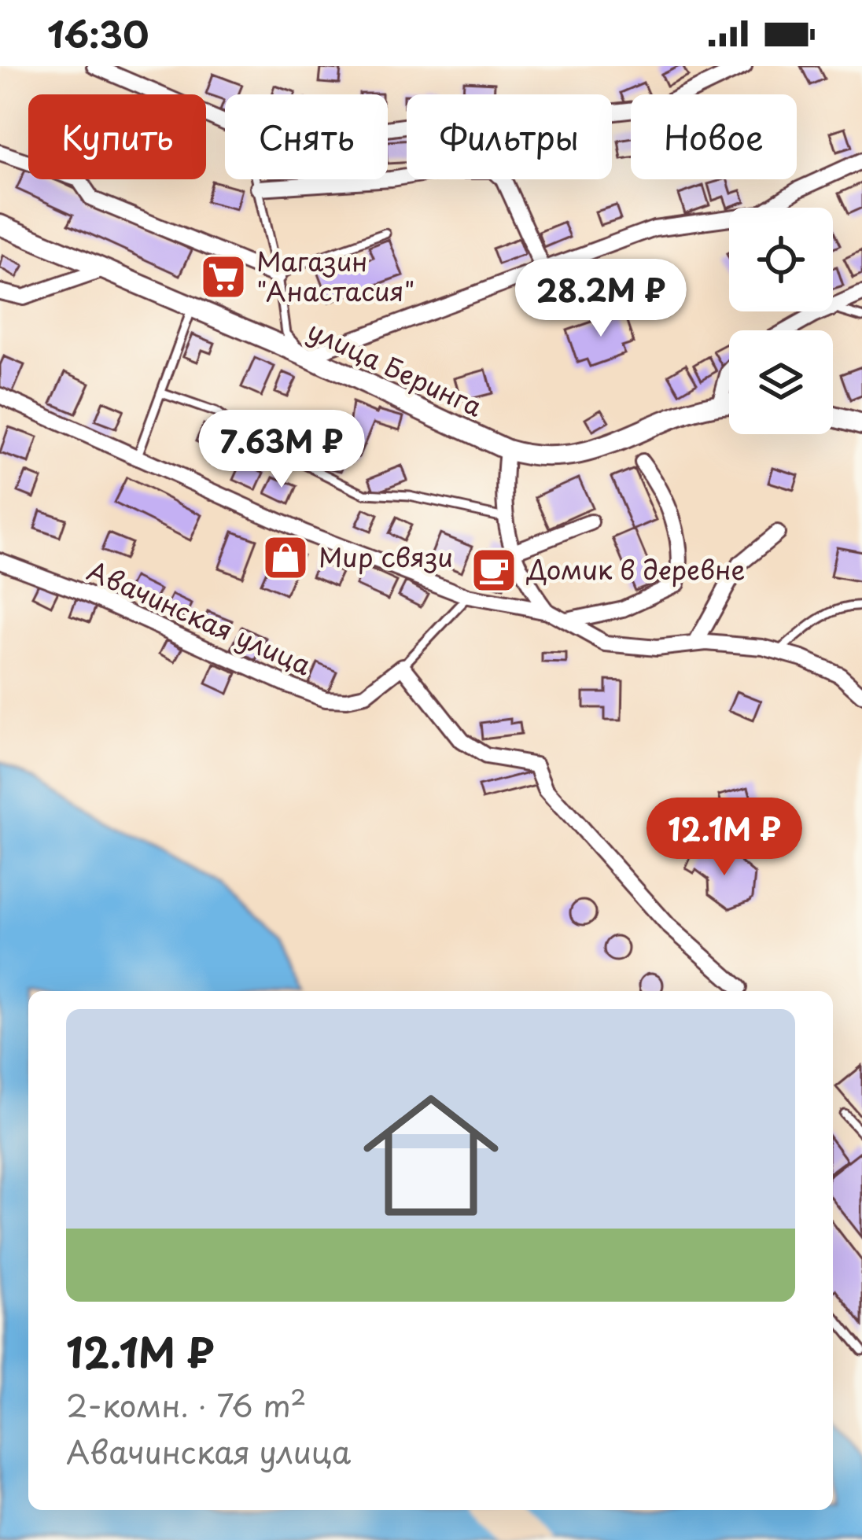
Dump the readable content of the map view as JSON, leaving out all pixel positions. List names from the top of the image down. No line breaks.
{"streets":{"main road":["улица Беринга"],"street":["Авачинская улица"]},"places":{"supermarket":["Магазин \"Анастасия\""],"shop":["Мир связи"],"cafe":["Домик в деревне"]},"page":{"status":"16:30","chip":["Купить","Снять","Фильтры","Новое"],"price":["28.2M ₽","7.63M ₽","12.1M ₽"],"list":[{"name":"12.1M ₽","note":"2-комн. · 76 m² · Авачинская улица"}]}}
